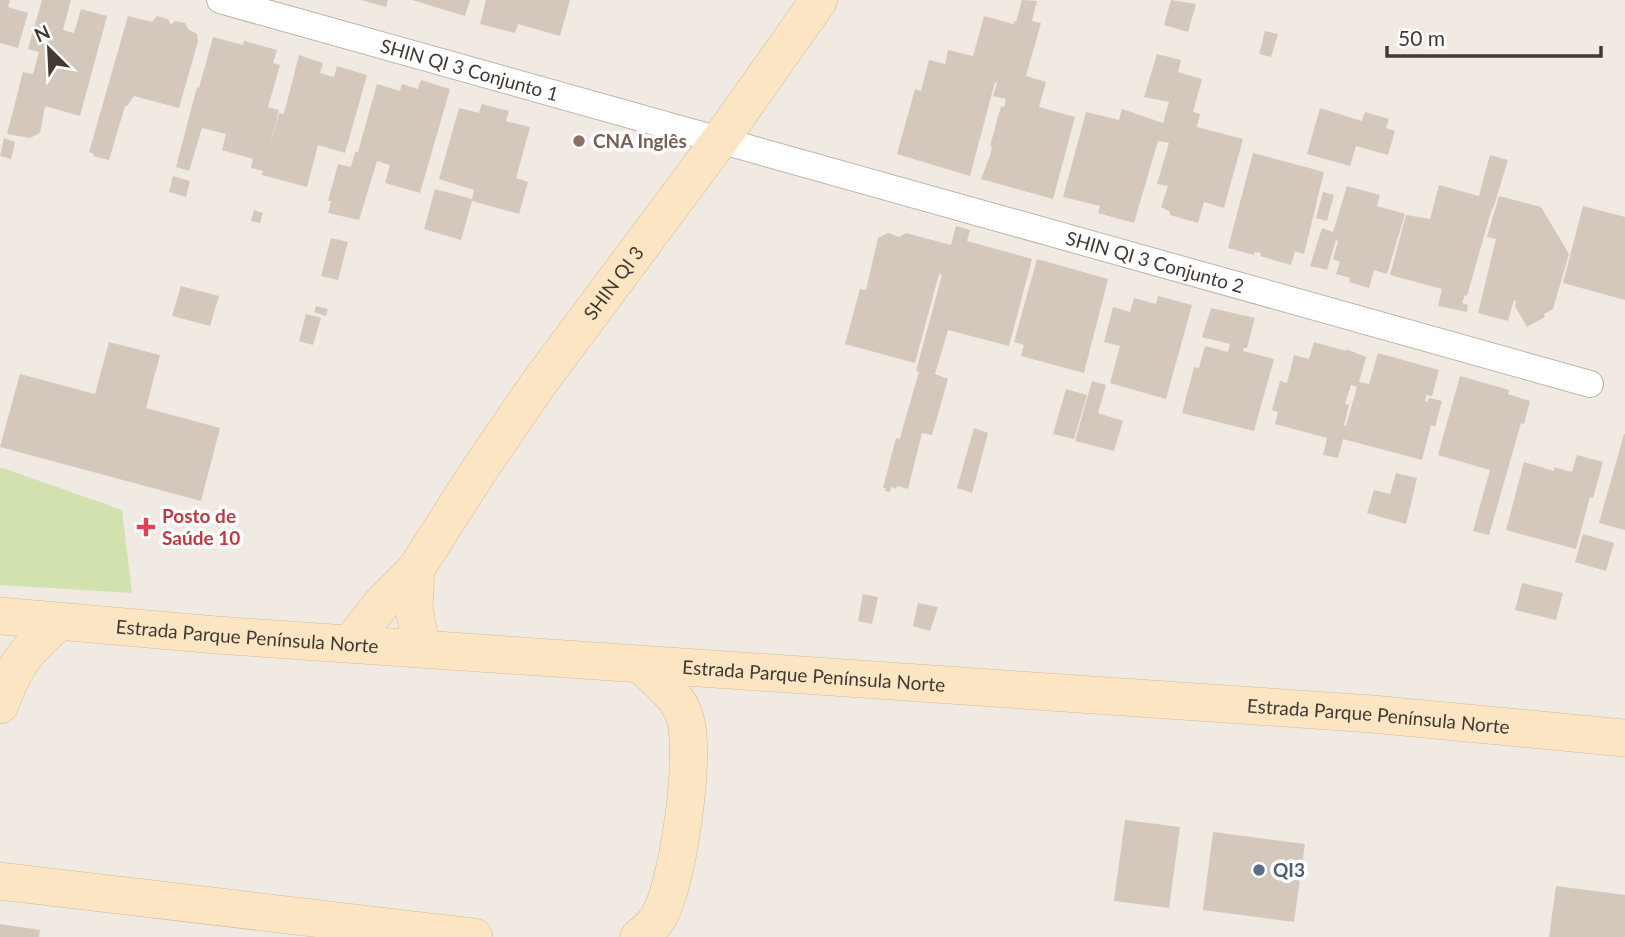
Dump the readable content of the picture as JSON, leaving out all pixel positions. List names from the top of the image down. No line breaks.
{"streets":{"main road":["SHIN QI 3","Estrada Parque Península Norte"],"street":["SHIN QI 3 Conjunto 1","SHIN QI 3 Conjunto 2"]},"crossings":[["SHIN QI 3 Conjunto 1","SHIN QI 3 Conjunto 2"],["SHIN QI 3 Conjunto 1","SHIN QI 3"],["SHIN QI 3 Conjunto 2","SHIN QI 3"],["SHIN QI 3","Estrada Parque Península Norte"]],"places":{"other":["CNA Inglês","QI3"],"health":["Posto de Saúde 10"]},"scale_bar":"50 m","north":"top left"}
